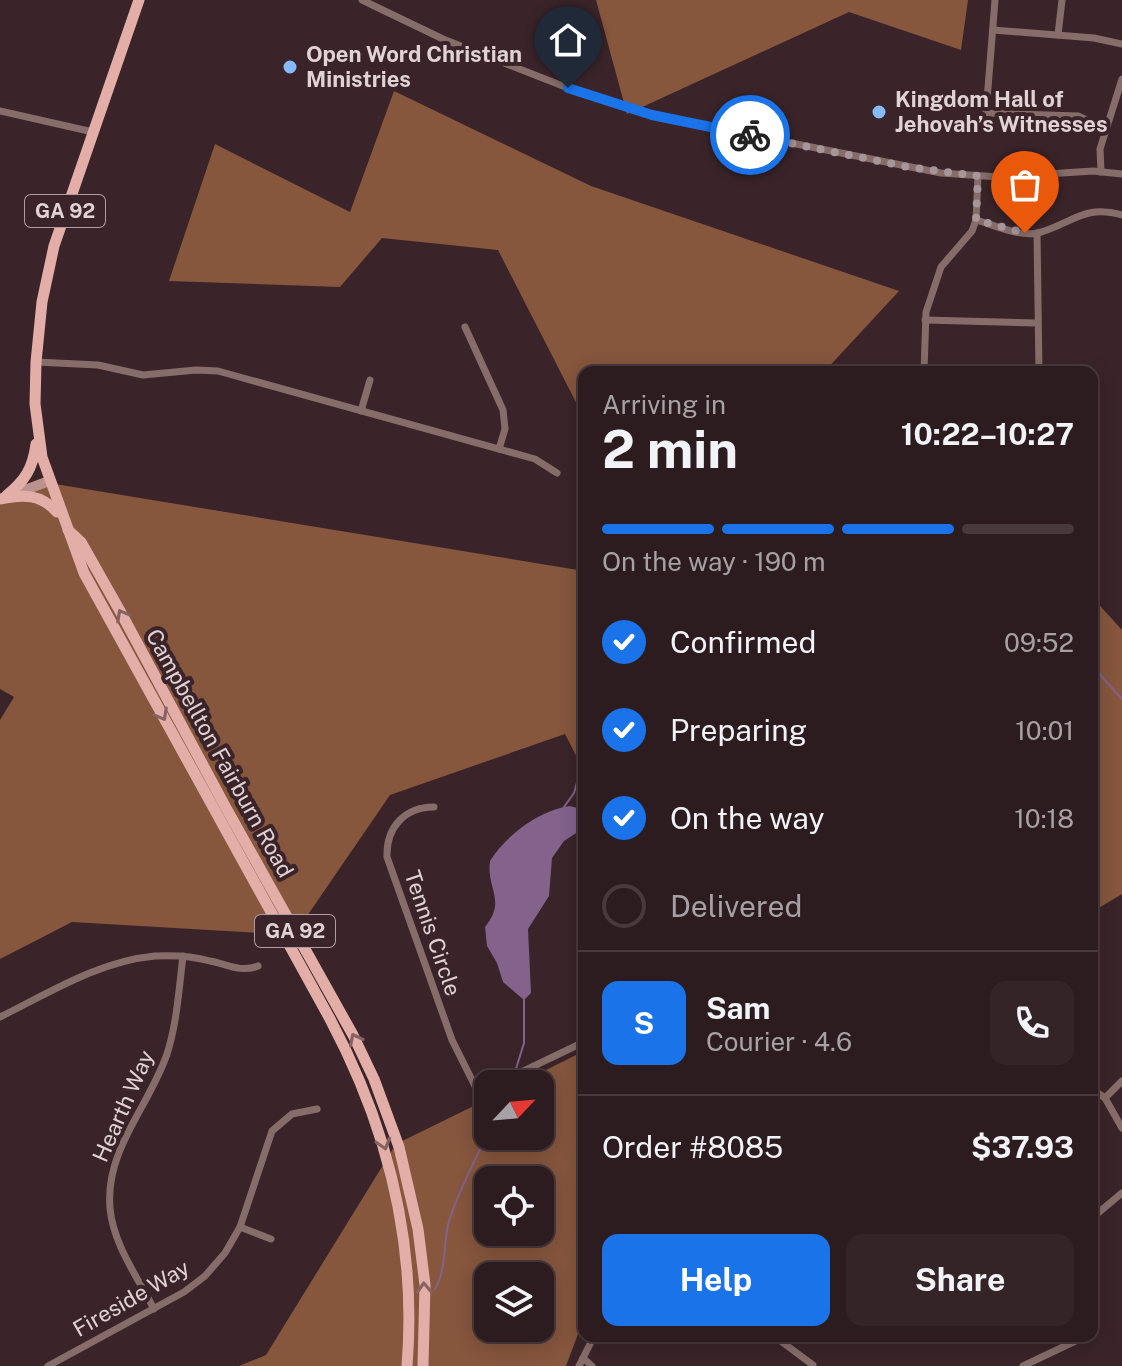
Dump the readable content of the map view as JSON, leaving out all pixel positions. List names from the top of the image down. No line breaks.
{"streets":{"main road":["GA 92","Campbellton Fairburn Road"],"street":["Tennis Circle","Hearth Way","Fireside Way"]},"crossings":[["Hearth Way","Fireside Way"]],"places":["Open Word Christian Ministries","Kingdom Hall of Jehovah’s Witnesses"],"north":"top right","page":{"heading":["2 min","Arriving in","10:22–10:27"],"panel":["Sam","Courier · 4.6","Order #8085","$37.93"],"bar":"On the way · 190 m","list":[["Confirmed","09:52"],["Preparing","10:01"],["On the way","10:18"],"Delivered"],"round":"S","buttons":["Help","Share"]}}
